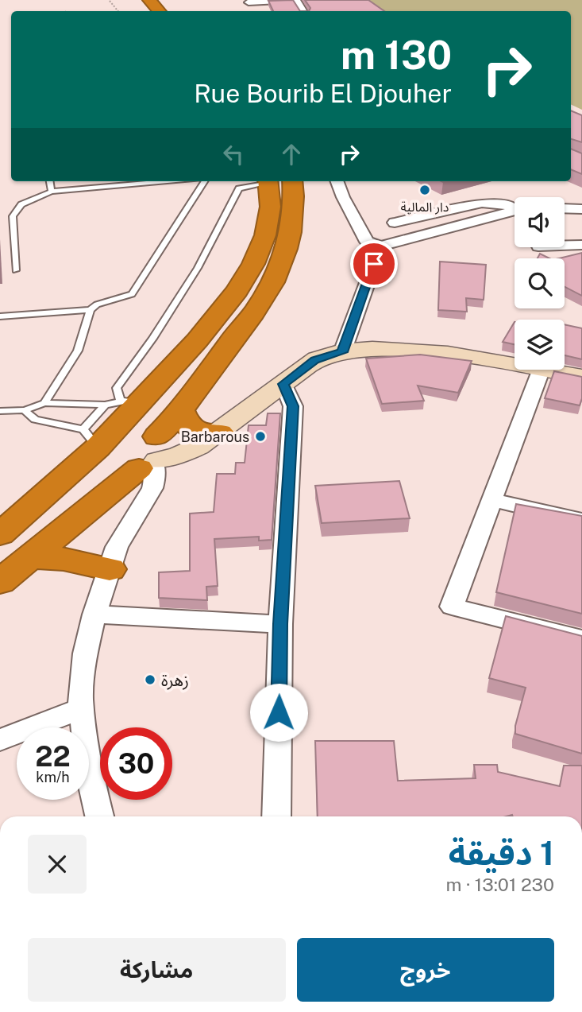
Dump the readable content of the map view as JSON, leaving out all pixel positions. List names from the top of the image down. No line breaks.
{"places":["دار المالية","Barbarous","زهرة"],"page":{"turn":["130 m","Rue Bourib El Djouher"],"speed":"22 km/h","limit":"30","heading":["1 دقيقة","230 m · 13:01"],"buttons":["خروج","مشاركة"]}}
